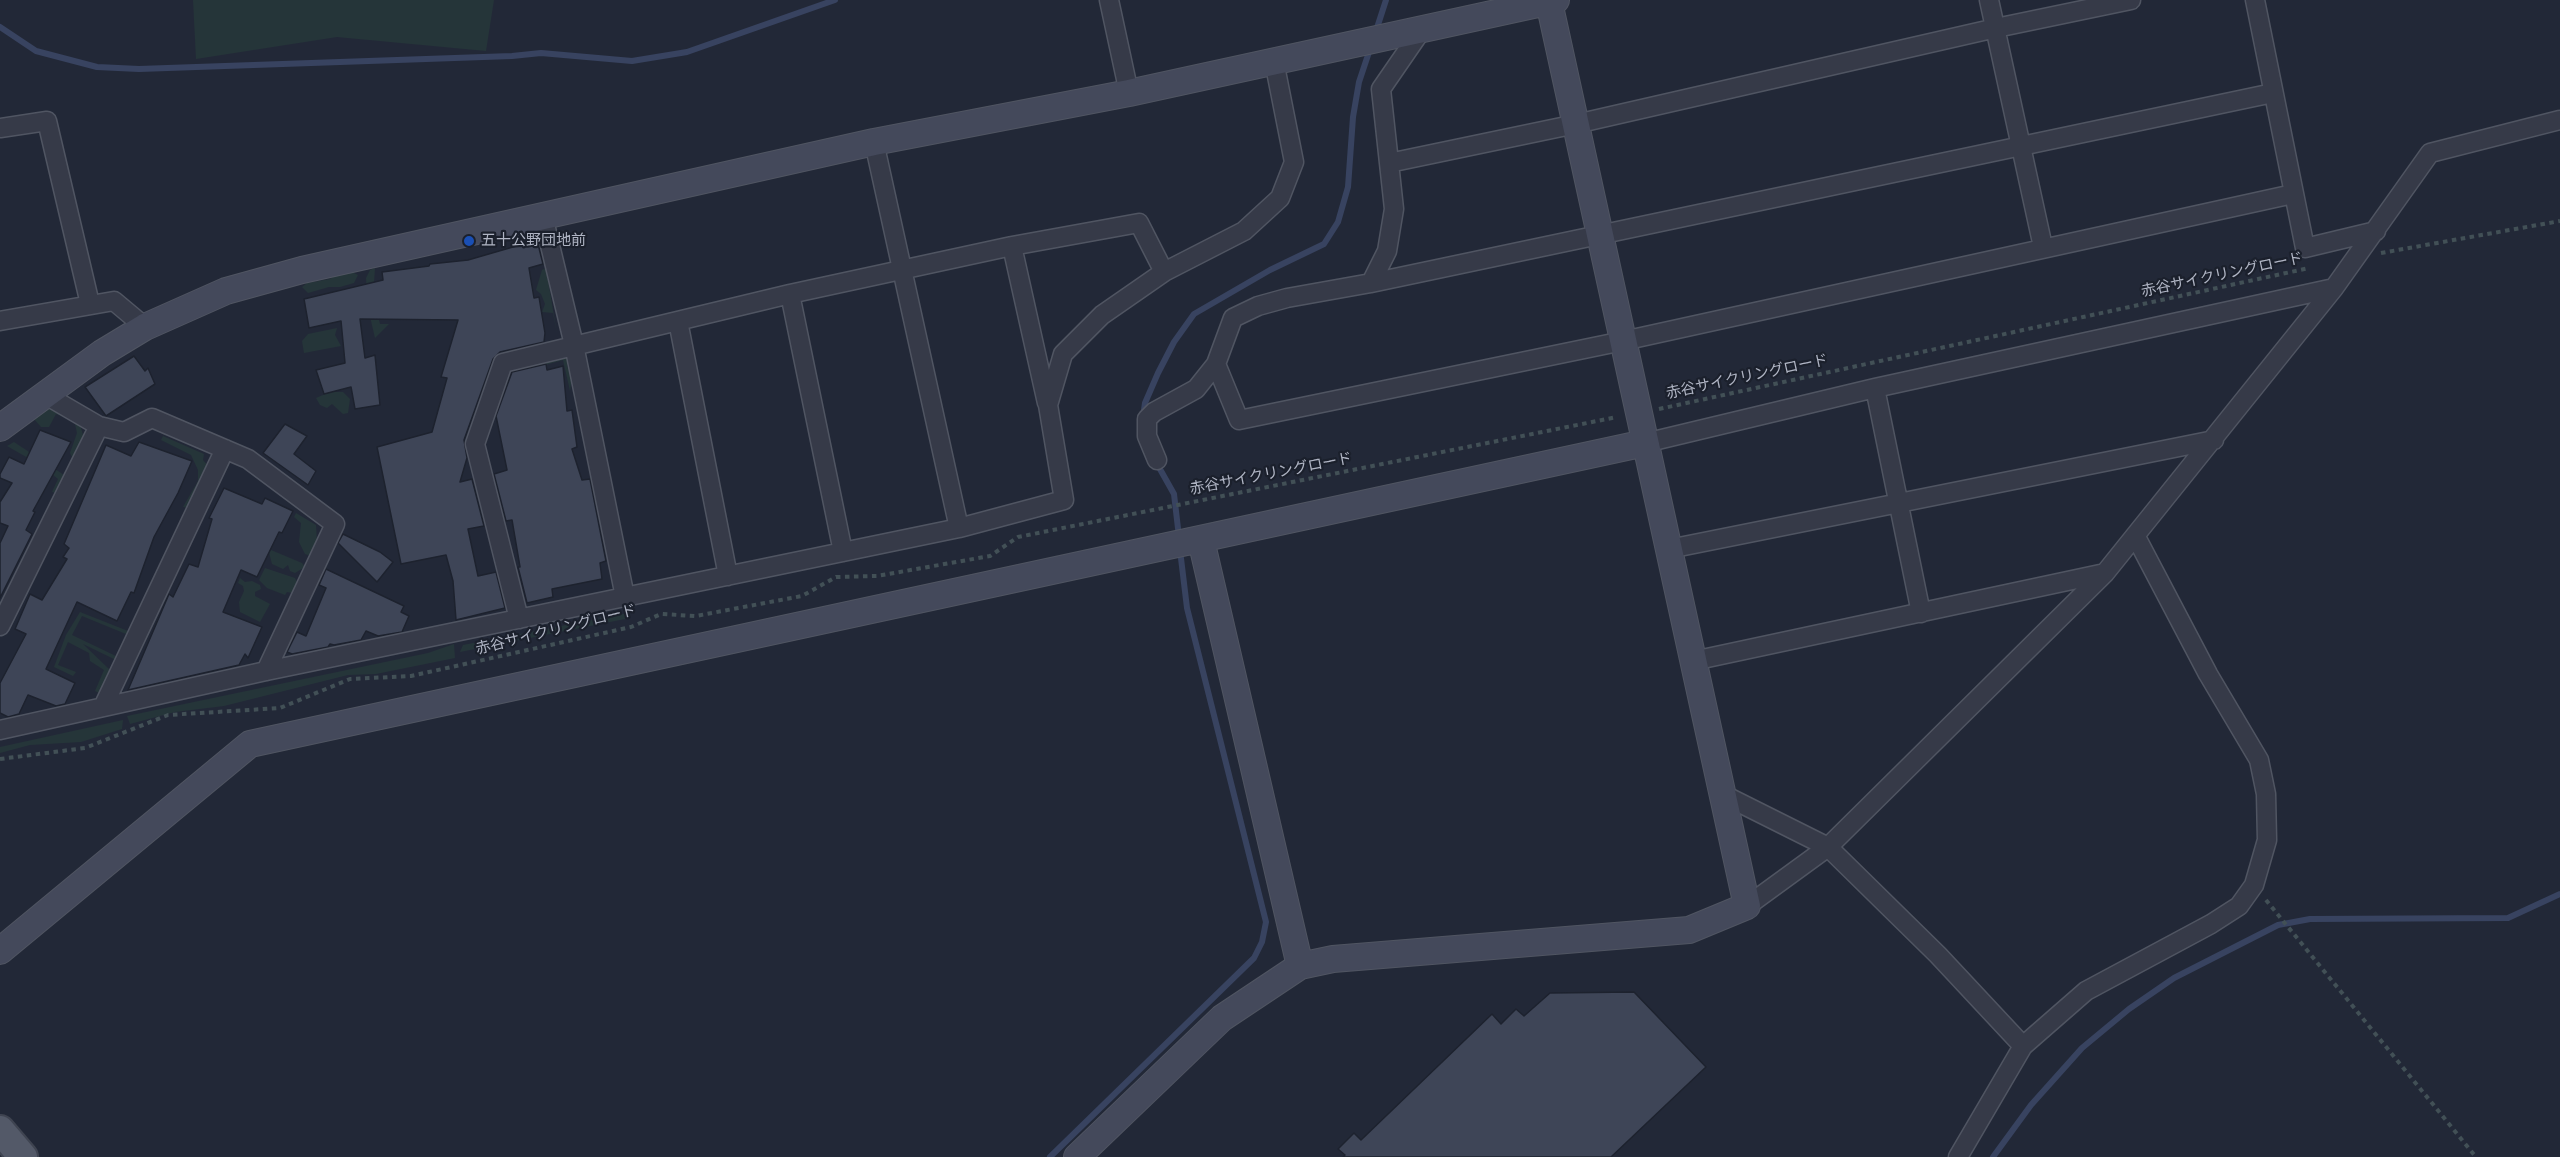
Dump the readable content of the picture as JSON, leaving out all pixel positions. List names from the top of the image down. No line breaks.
{"streets":{"path":["赤谷サイクリングロード"]},"places":["五十公野団地前"]}
